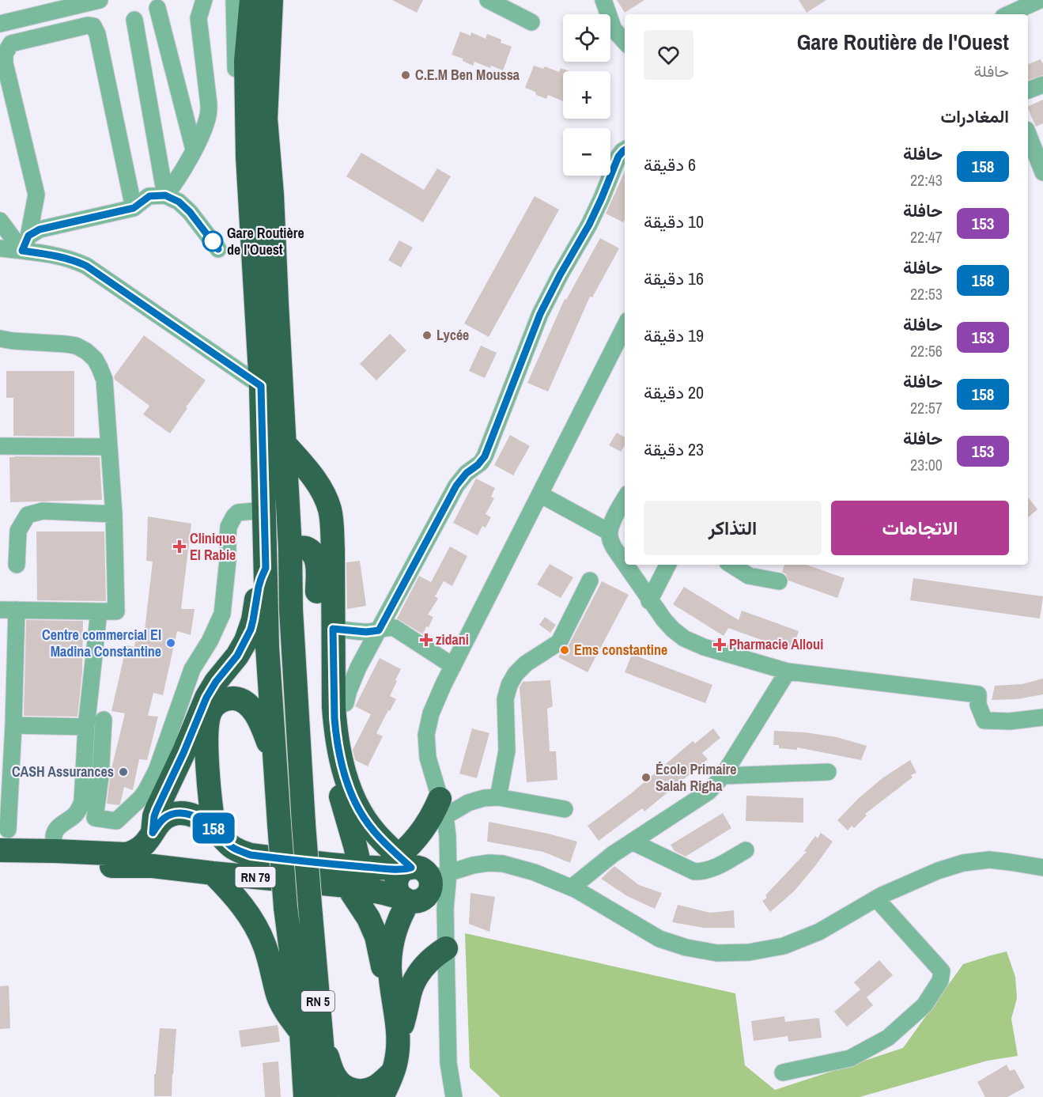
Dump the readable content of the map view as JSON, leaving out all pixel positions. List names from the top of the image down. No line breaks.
{"streets":{"highway":["RN 79","RN 5"]},"places":{"other":["C.E.M Ben Moussa","Gare Routière de l'Ouest","Lycée","Centre commercial El Madina Constantine","Ems constantine","CASH Assurances","École Primaire Salah Righa"],"health":["Clinique El Rabie","zidani","Pharmacie Alloui"]},"lines":["bus line 158"],"page":{"on_map":"158","map_buttons":["+","−"],"heading":[["Gare Routière de l'Ouest","حافلة"],"المغادرات"],"list":[{"mark":"158","name":"حافلة","note":"22:43","value":"6 دقيقة"},{"mark":"153","name":"حافلة","note":"22:47","value":"10 دقيقة"},{"mark":"158","name":"حافلة","note":"22:53","value":"16 دقيقة"},{"mark":"153","name":"حافلة","note":"22:56","value":"19 دقيقة"},{"mark":"158","name":"حافلة","note":"22:57","value":"20 دقيقة"},{"mark":"153","name":"حافلة","note":"23:00","value":"23 دقيقة"}],"buttons":["الاتجاهات","التذاكر"]}}
